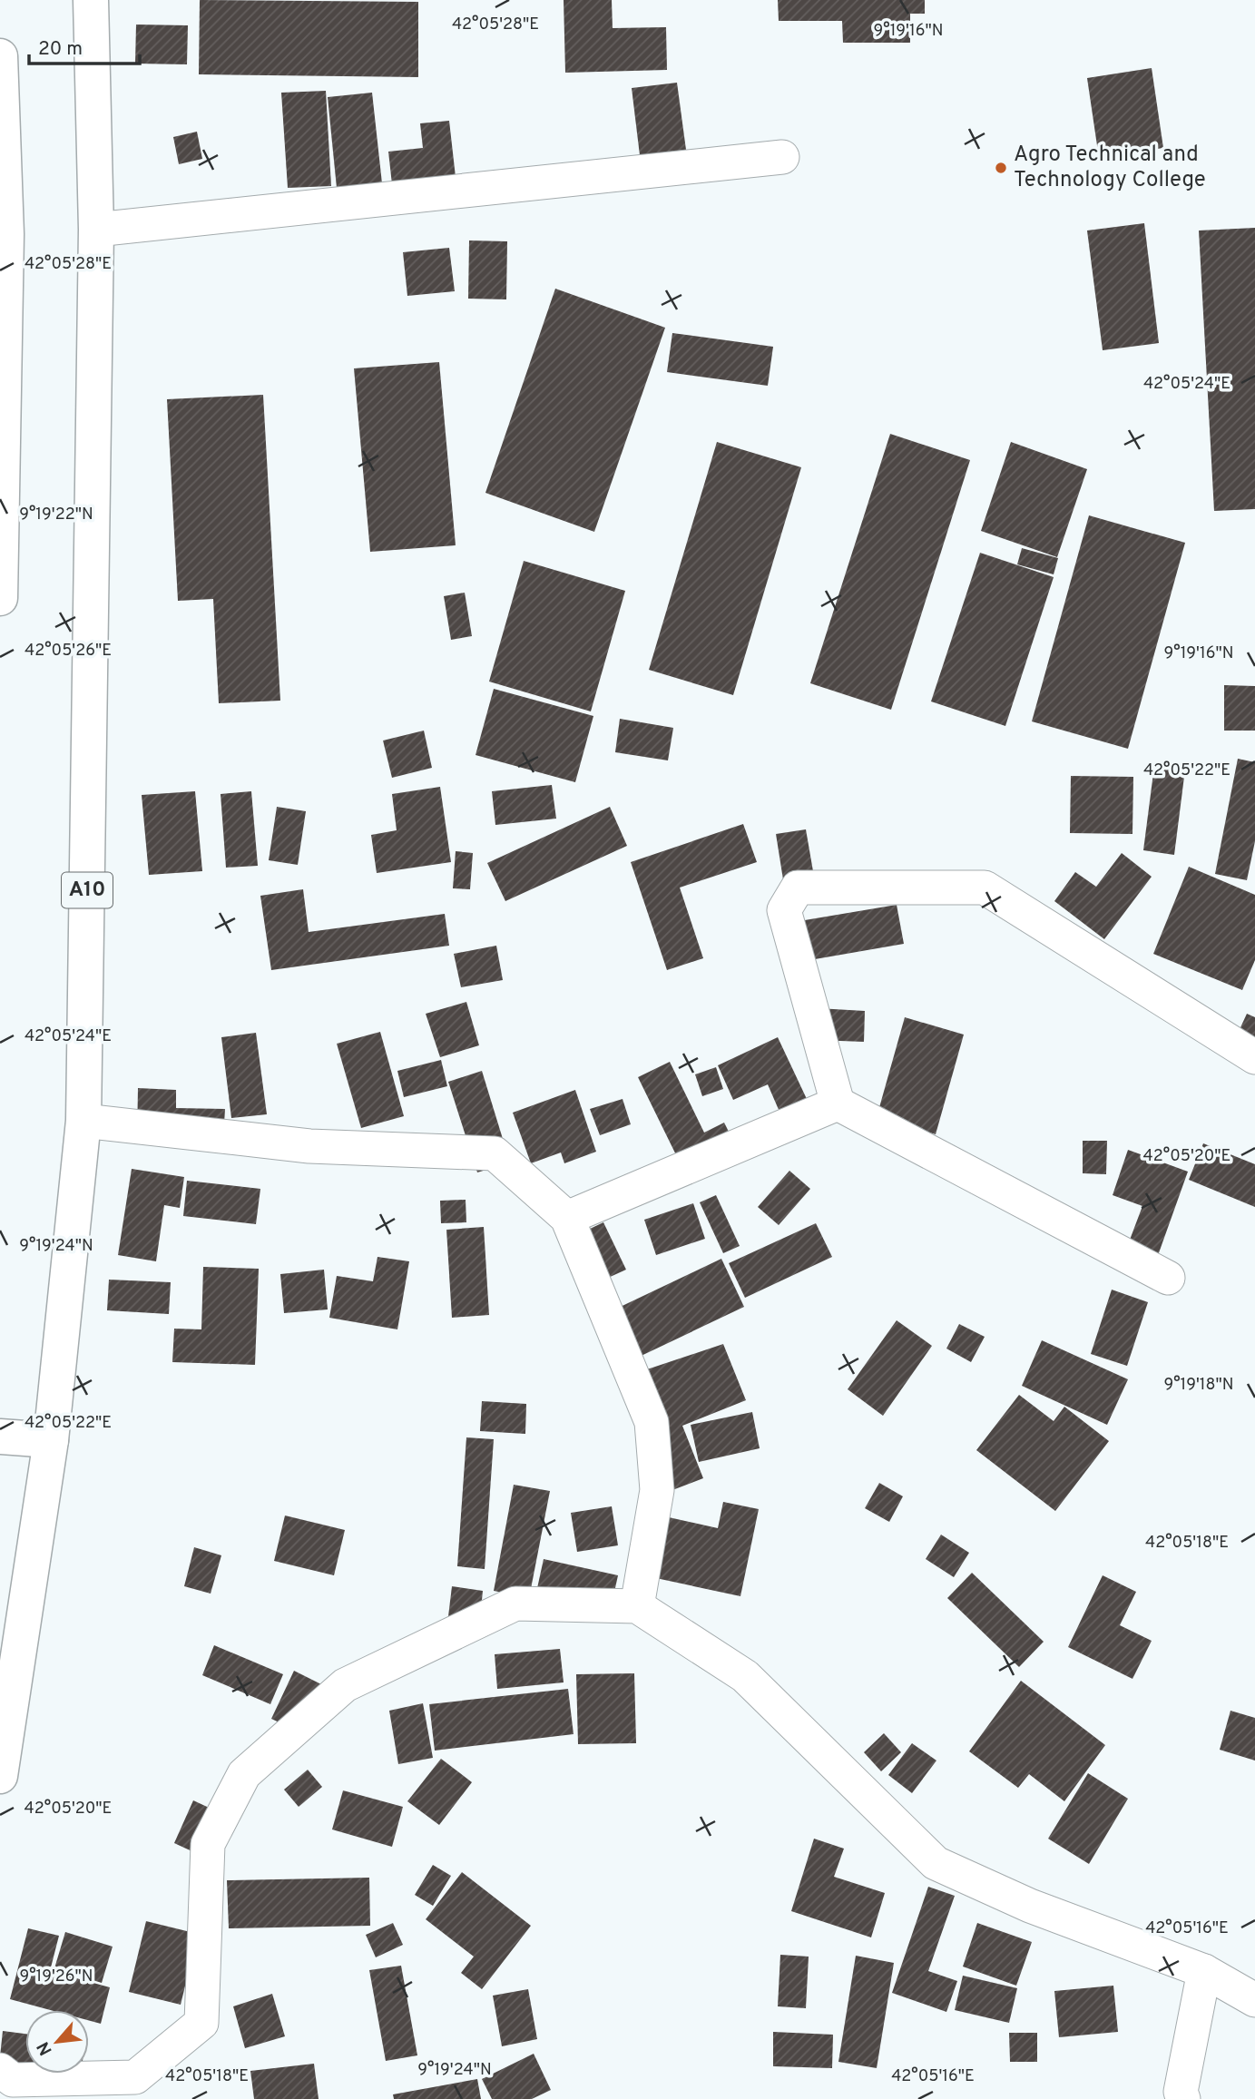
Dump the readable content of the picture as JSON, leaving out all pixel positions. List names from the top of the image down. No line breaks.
{"streets":{"highway":["A10"]},"places":["Agro Technical and Technology College"],"scale_bar":"20 m","north":"bottom left","coordinates":["42°05'28\"E","9°19'16\"N","42°05'24\"E","9°19'22\"N","42°05'26\"E","42°05'22\"E","42°05'20\"E","9°19'24\"N","9°19'18\"N","42°05'18\"E","42°05'16\"E","9°19'26\"N"]}
